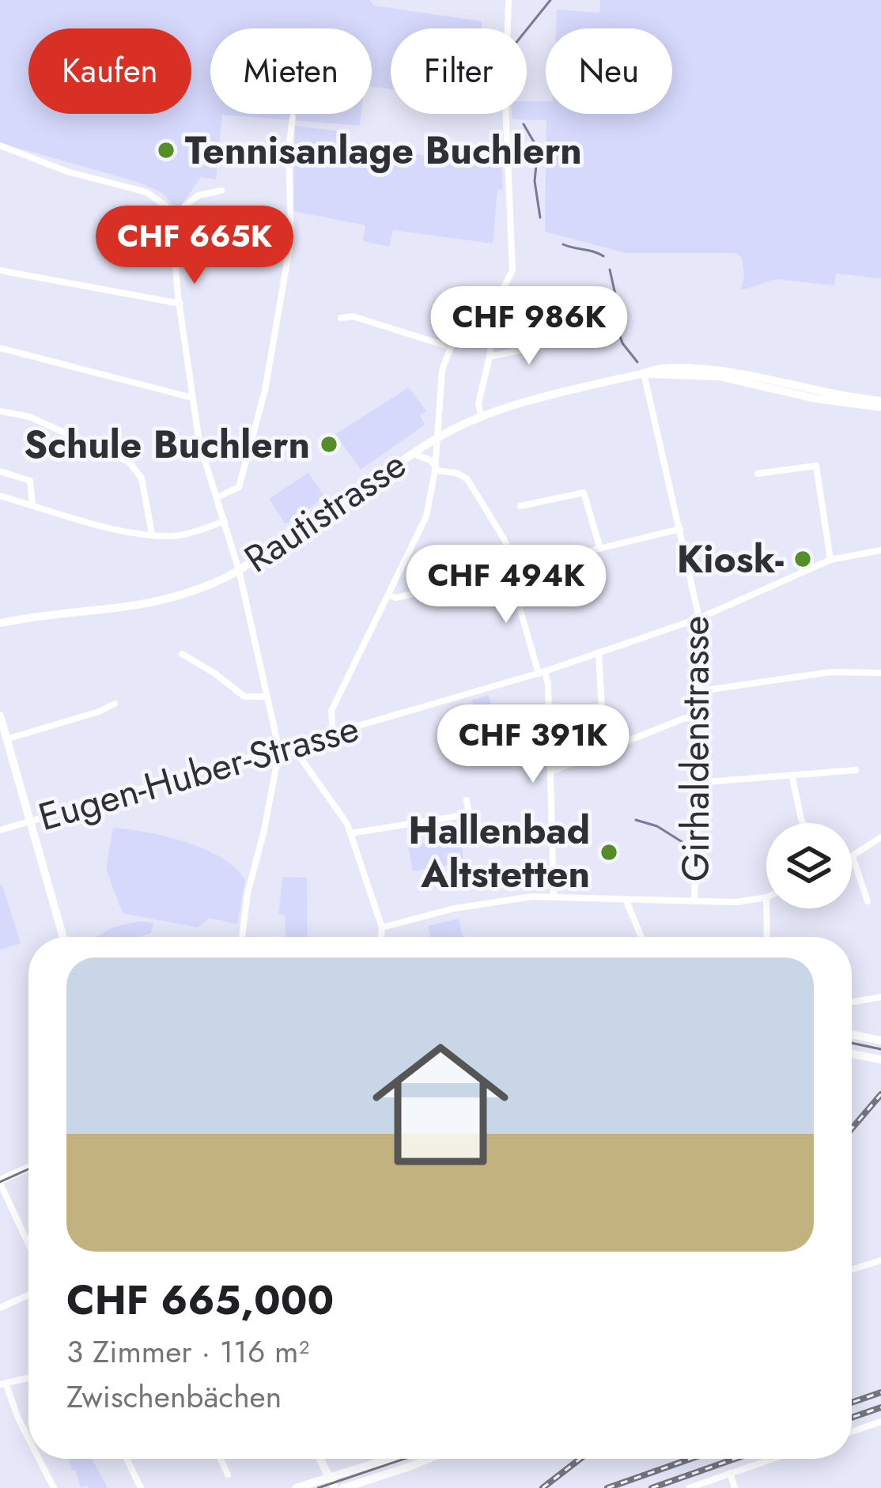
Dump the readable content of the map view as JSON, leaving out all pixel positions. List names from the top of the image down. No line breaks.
{"streets":{"street":["Rautistrasse","Girhaldenstrasse","Eugen-Huber-Strasse"]},"crossings":[["Rautistrasse","Girhaldenstrasse"],["Girhaldenstrasse","Eugen-Huber-Strasse"]],"places":["Tennisanlage Buchlern","Schule Buchlern","Kiosk-","Hallenbad Altstetten"],"page":{"chip":["Kaufen","Mieten","Filter","Neu"],"price":["CHF 665K","CHF 986K","CHF 494K","CHF 391K"],"list":[{"name":"CHF 665,000","note":"3 Zimmer · 116 m² · Zwischenbächen"}]}}
